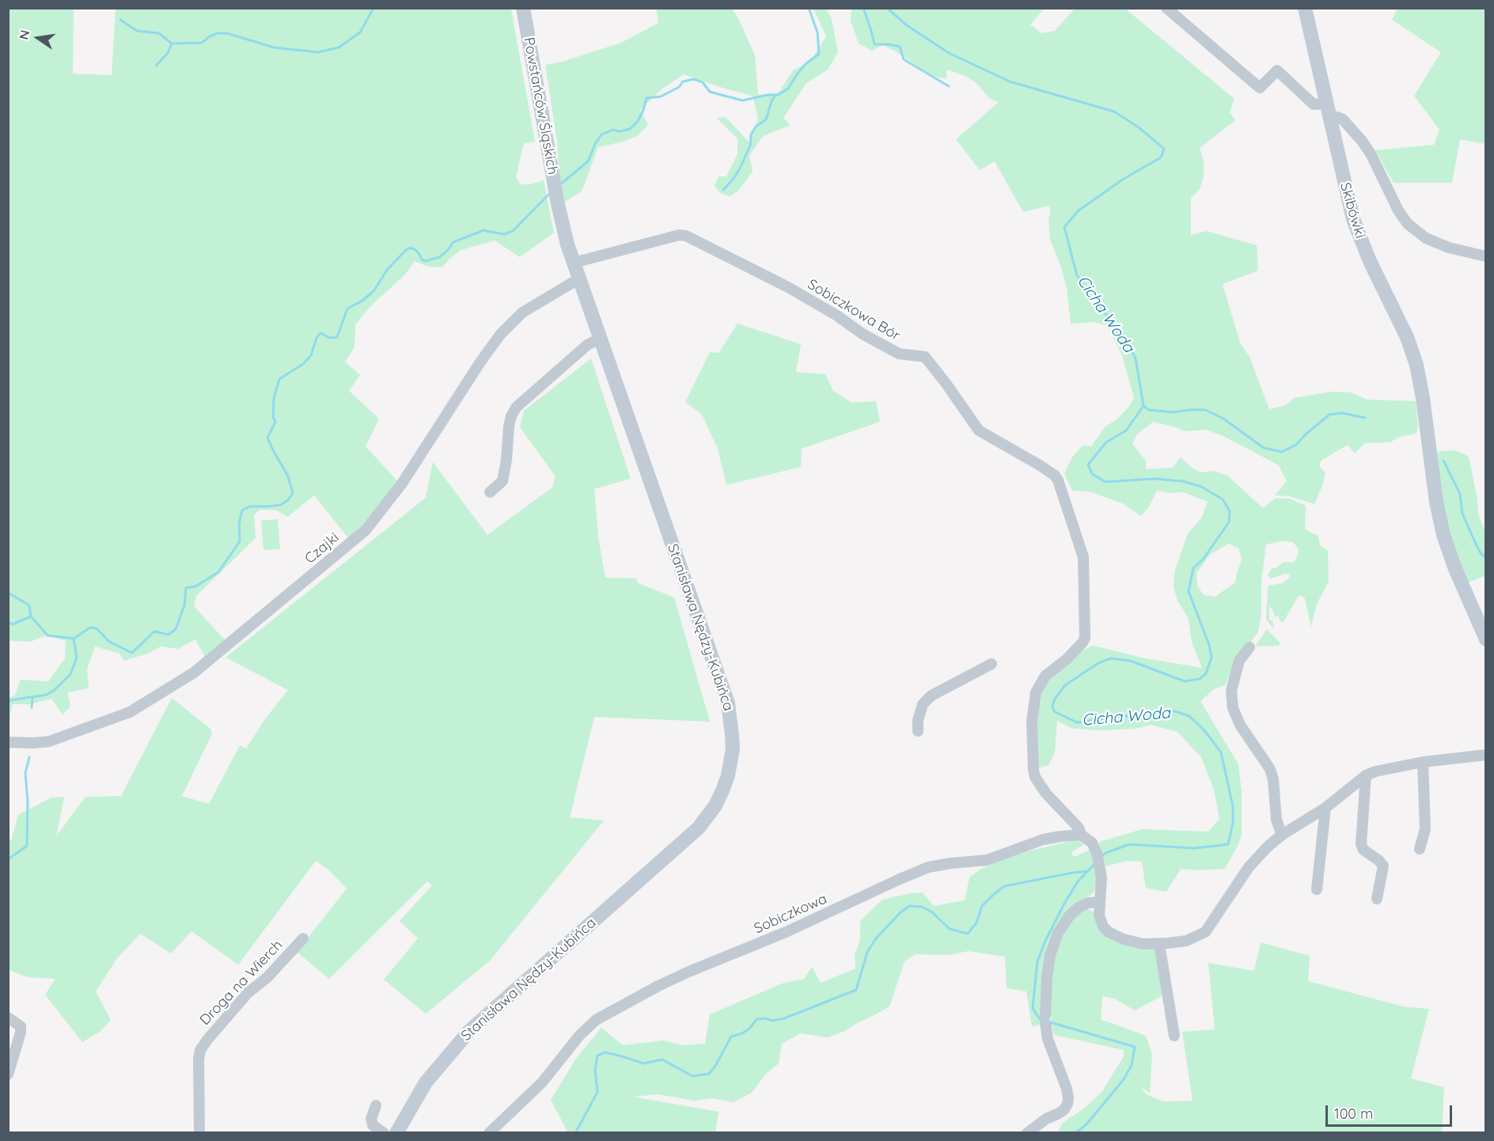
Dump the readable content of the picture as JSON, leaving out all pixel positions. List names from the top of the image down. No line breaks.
{"streets":{"street":["Powstańców Śląskich","Skibówki","Sobiczkowa Bór","Czajki","Stanisława Nędzy-Kubińca","Sobiczkowa","Droga na Wierch"]},"crossings":[["Powstańców Śląskich","Stanisława Nędzy-Kubińca"],["Sobiczkowa Bór","Stanisława Nędzy-Kubińca"],["Sobiczkowa Bór","Sobiczkowa"],["Czajki","Stanisława Nędzy-Kubińca"]],"water":["Cicha Woda"],"scale_bar":"100 m","north":"left"}
